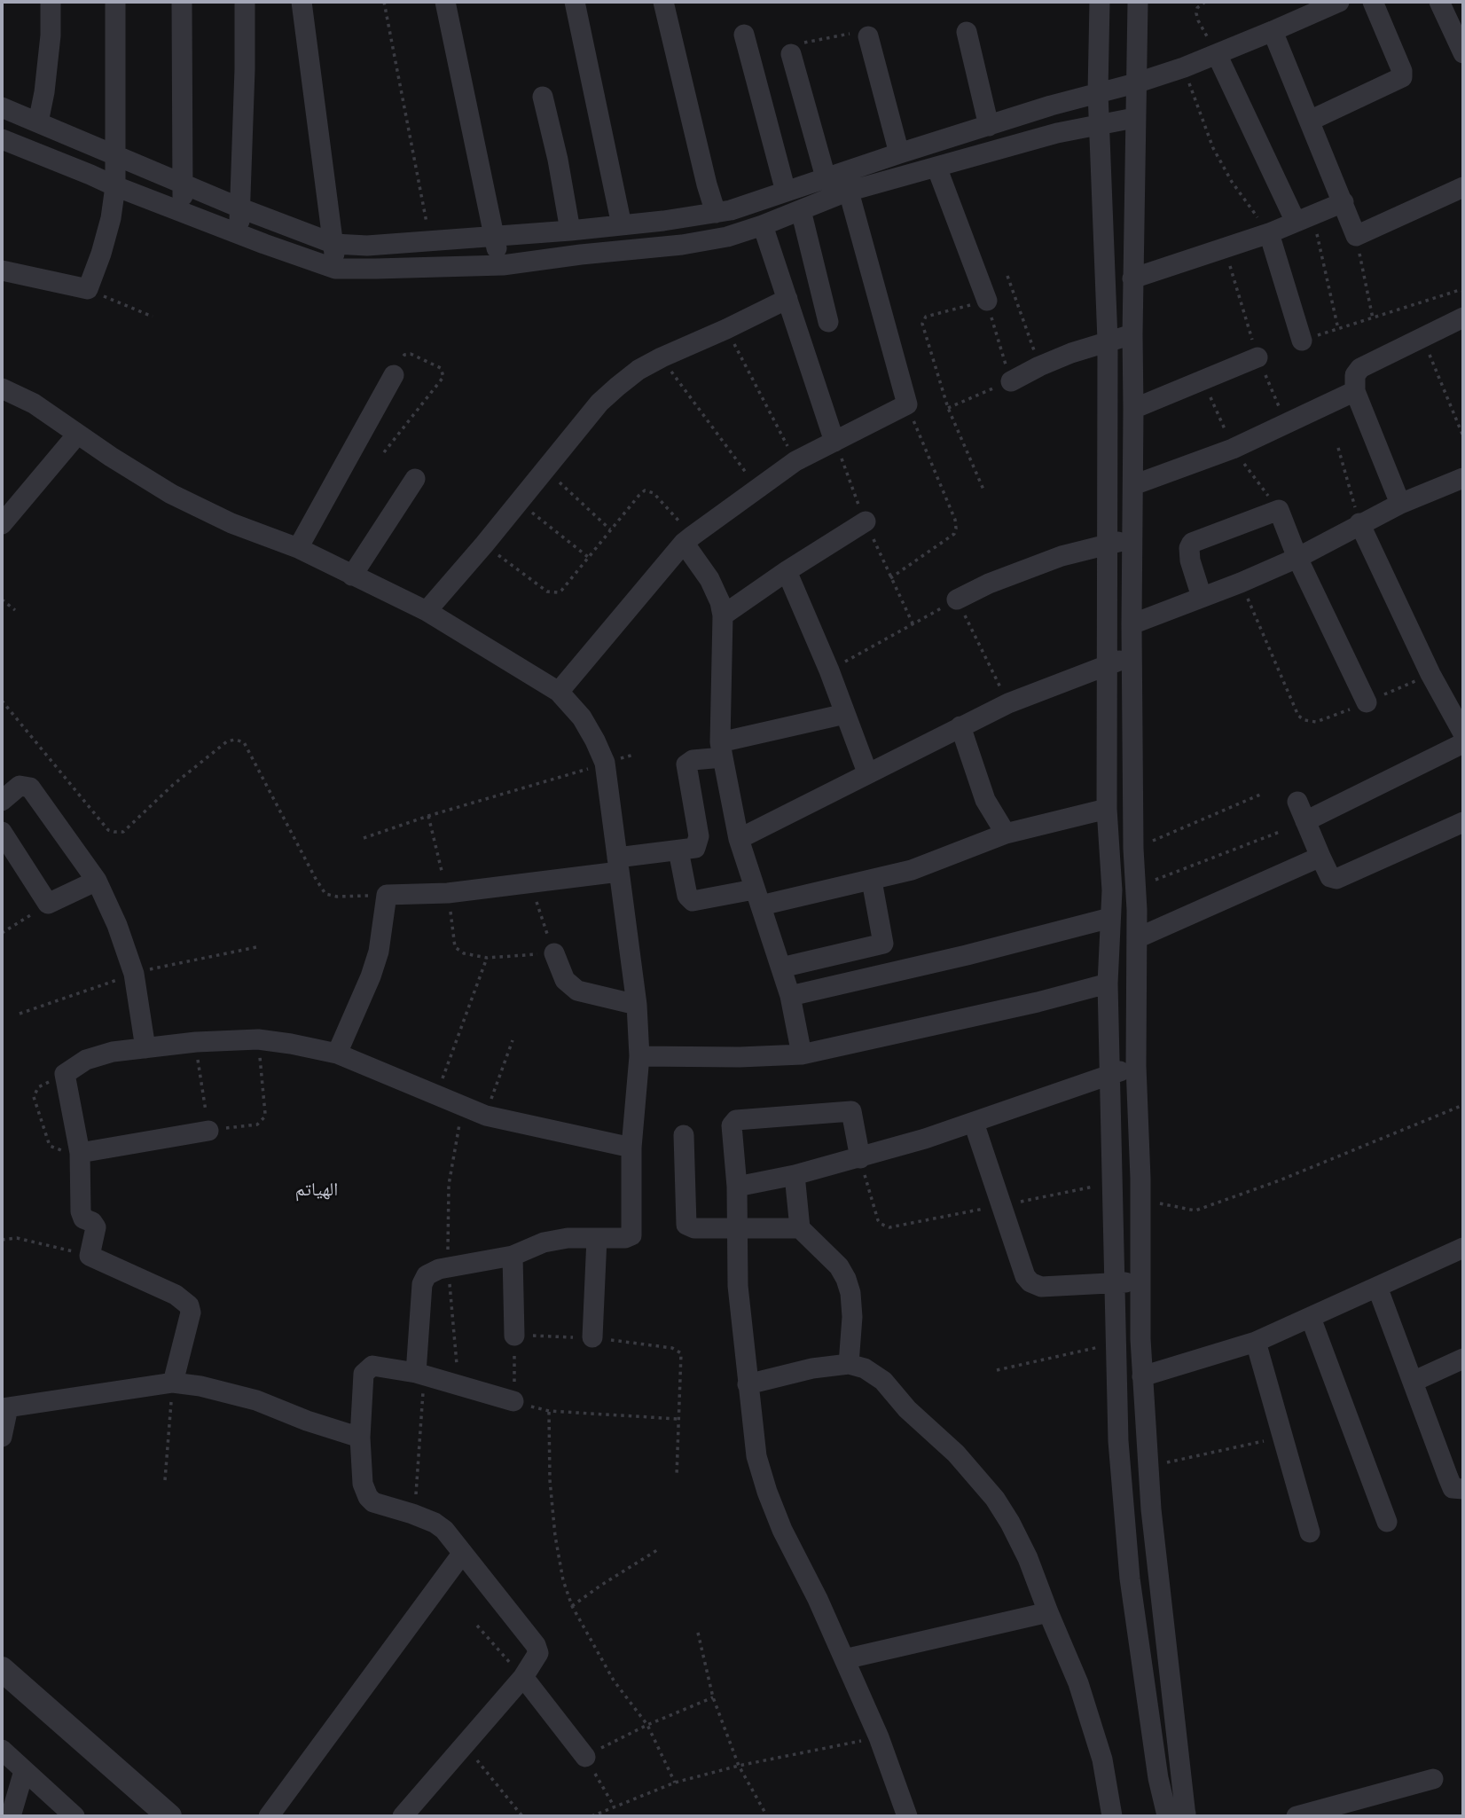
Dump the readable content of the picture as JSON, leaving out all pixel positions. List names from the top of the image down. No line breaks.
{"districts":["الهياتم"]}
